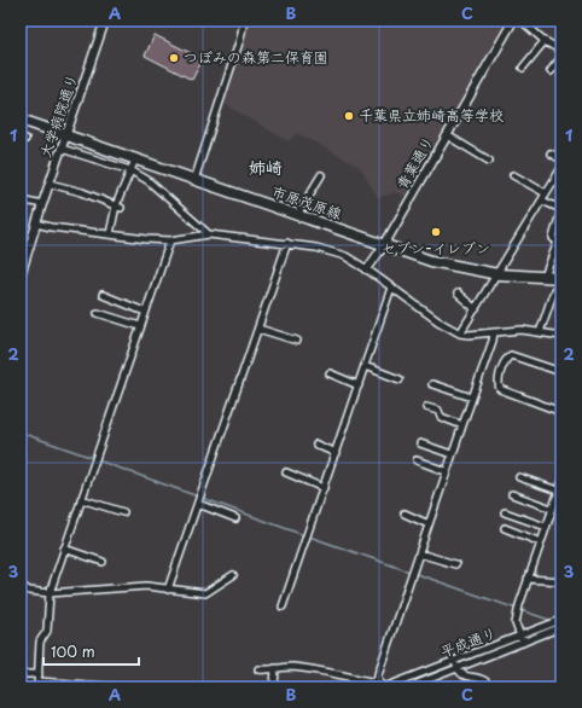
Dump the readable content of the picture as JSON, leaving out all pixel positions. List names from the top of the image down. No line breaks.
{"streets":{"main road":["市原茂原線"],"street":["大学病院通り","青葉通り","平成通り"]},"crossings":[["大学病院通り","市原茂原線"],["青葉通り","市原茂原線"]],"districts":["姉崎"],"places":["つぼみの森第二保育園","千葉県立姉崎高等学校","セブン-イレブン"],"scale_bar":"100 m","grid":{"columns":["A","B","C"],"rows":["1","2","3"]}}
